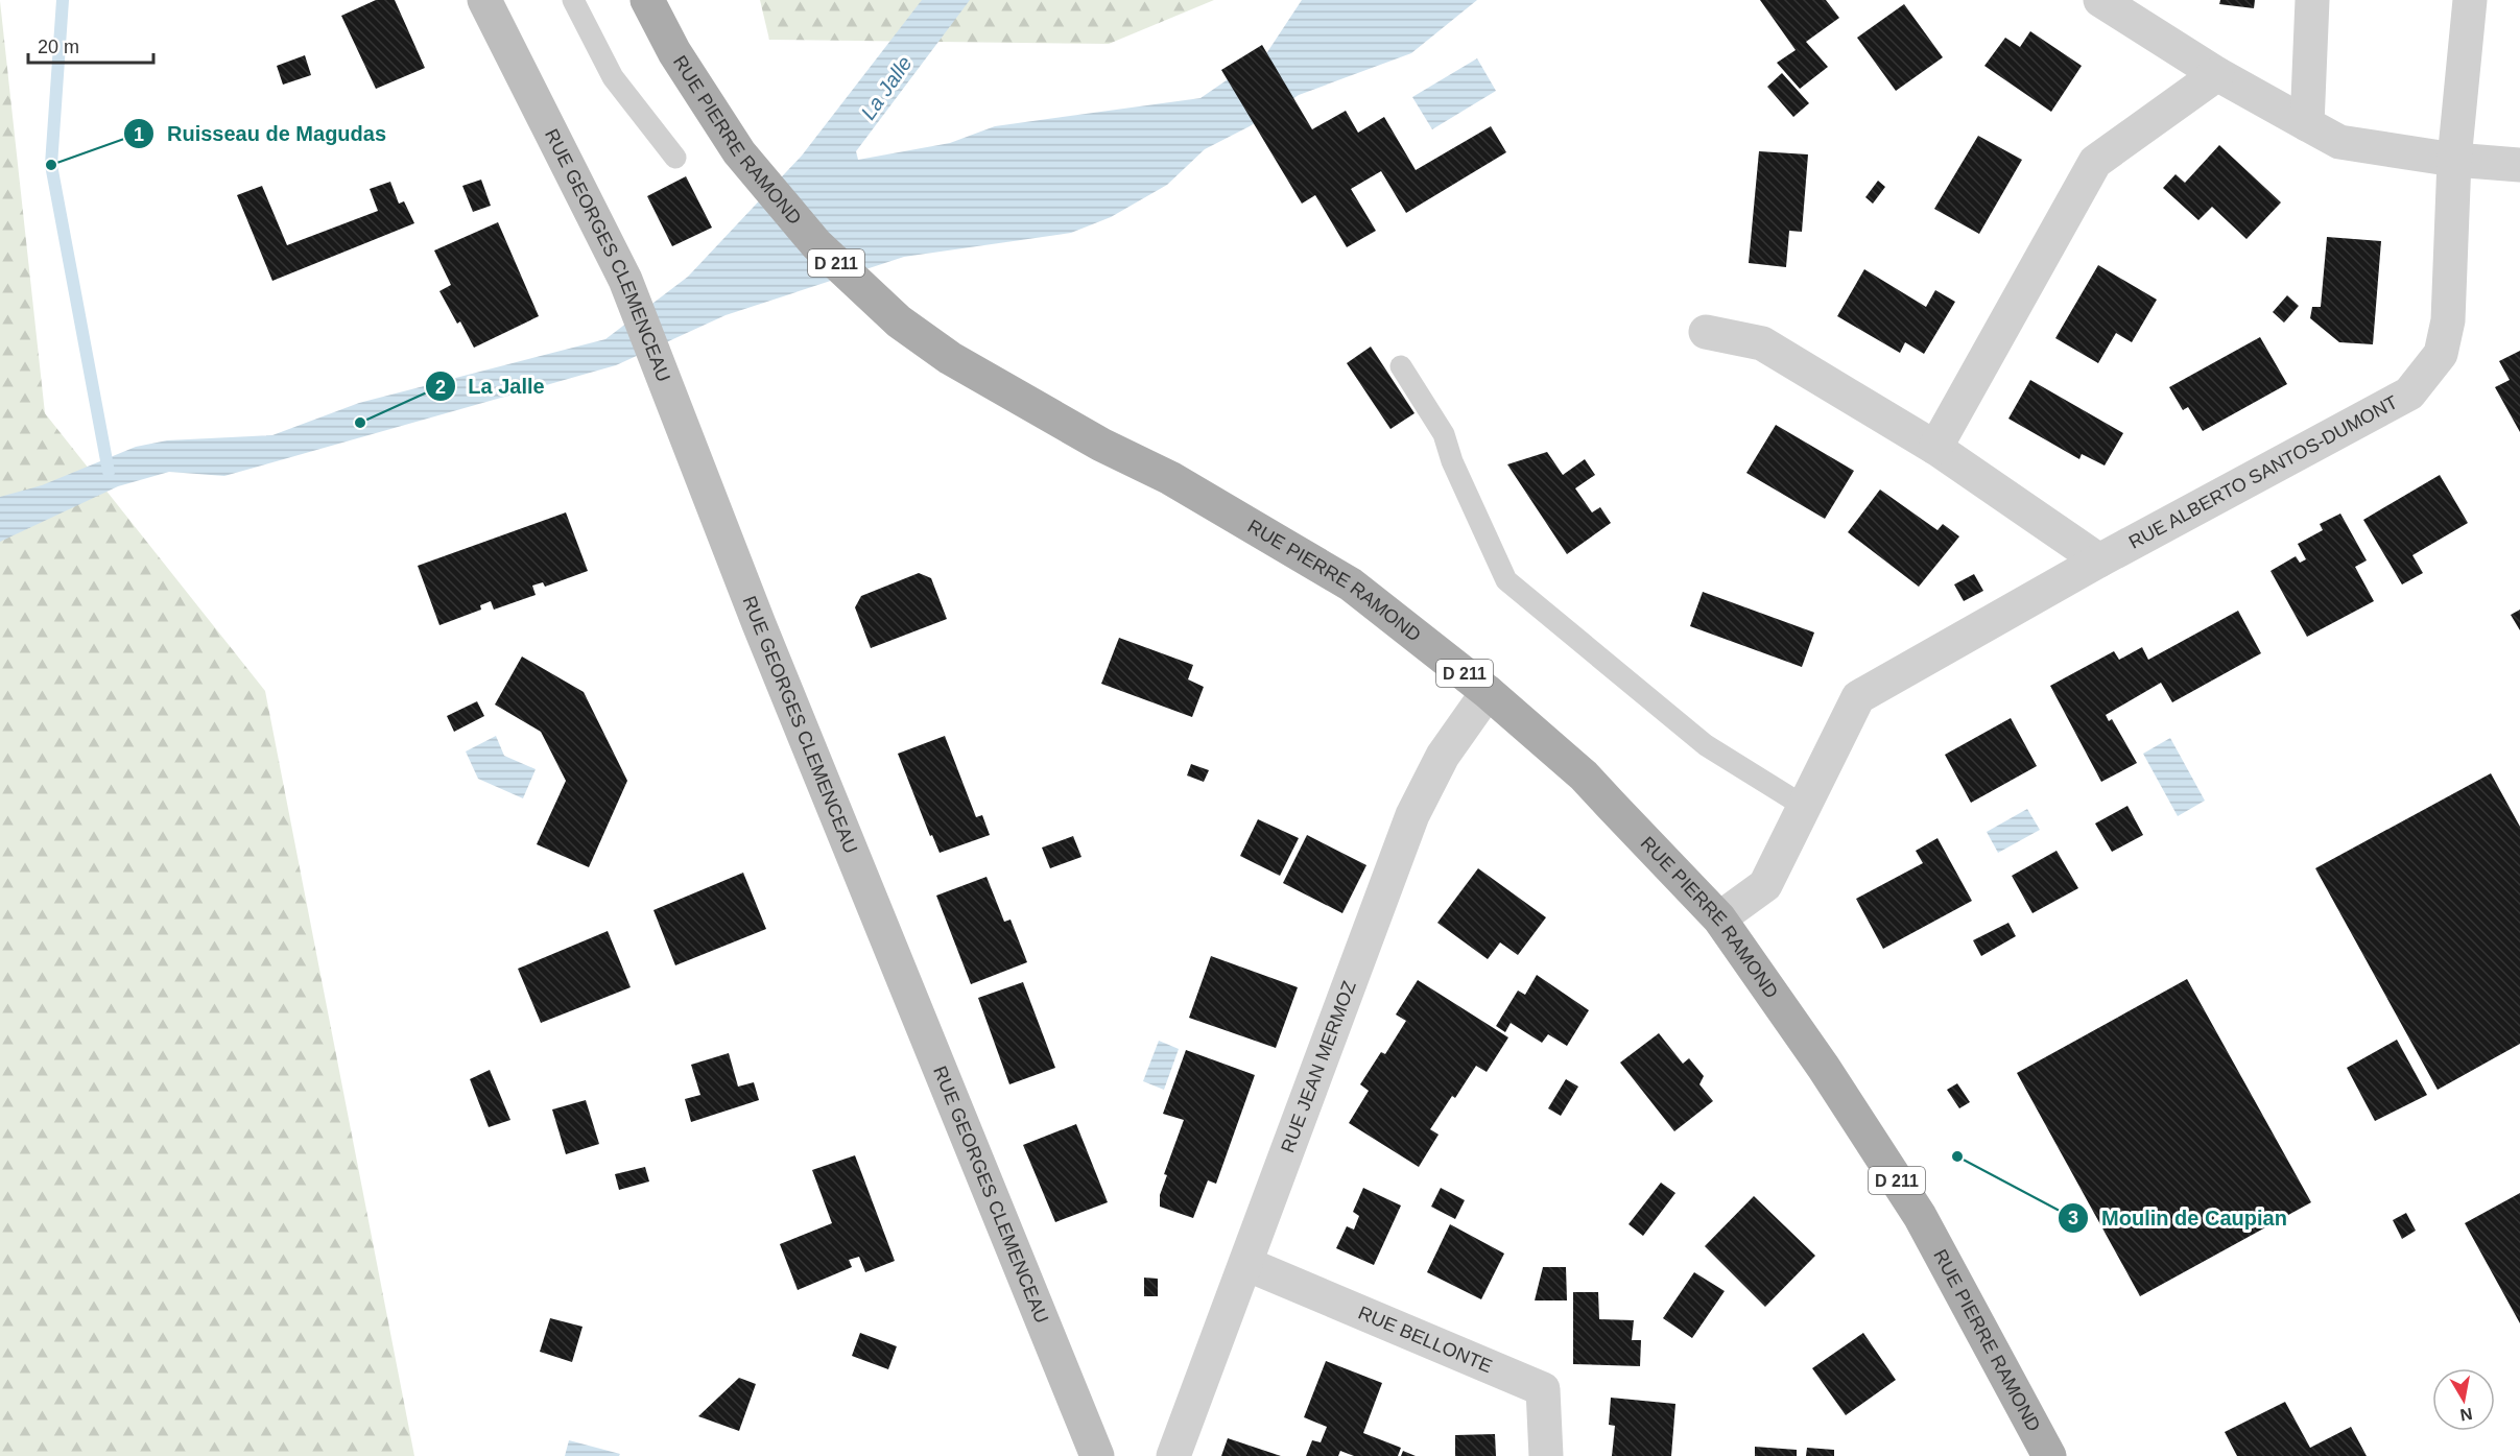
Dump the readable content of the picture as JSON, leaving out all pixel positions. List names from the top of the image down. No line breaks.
{"streets":{"main road":["RUE PIERRE RAMOND","D 211"],"street":["RUE GEORGES CLEMENCEAU","RUE ALBERTO SANTOS-DUMONT","RUE JEAN MERMOZ","RUE BELLONTE"]},"crossings":[["RUE PIERRE RAMOND","RUE ALBERTO SANTOS-DUMONT"],["RUE PIERRE RAMOND","RUE JEAN MERMOZ"],["RUE JEAN MERMOZ","RUE BELLONTE"]],"water":["La Jalle"],"places":["Ruisseau de Magudas","La Jalle","Moulin de Caupian"],"scale_bar":"20 m","north":"bottom"}
